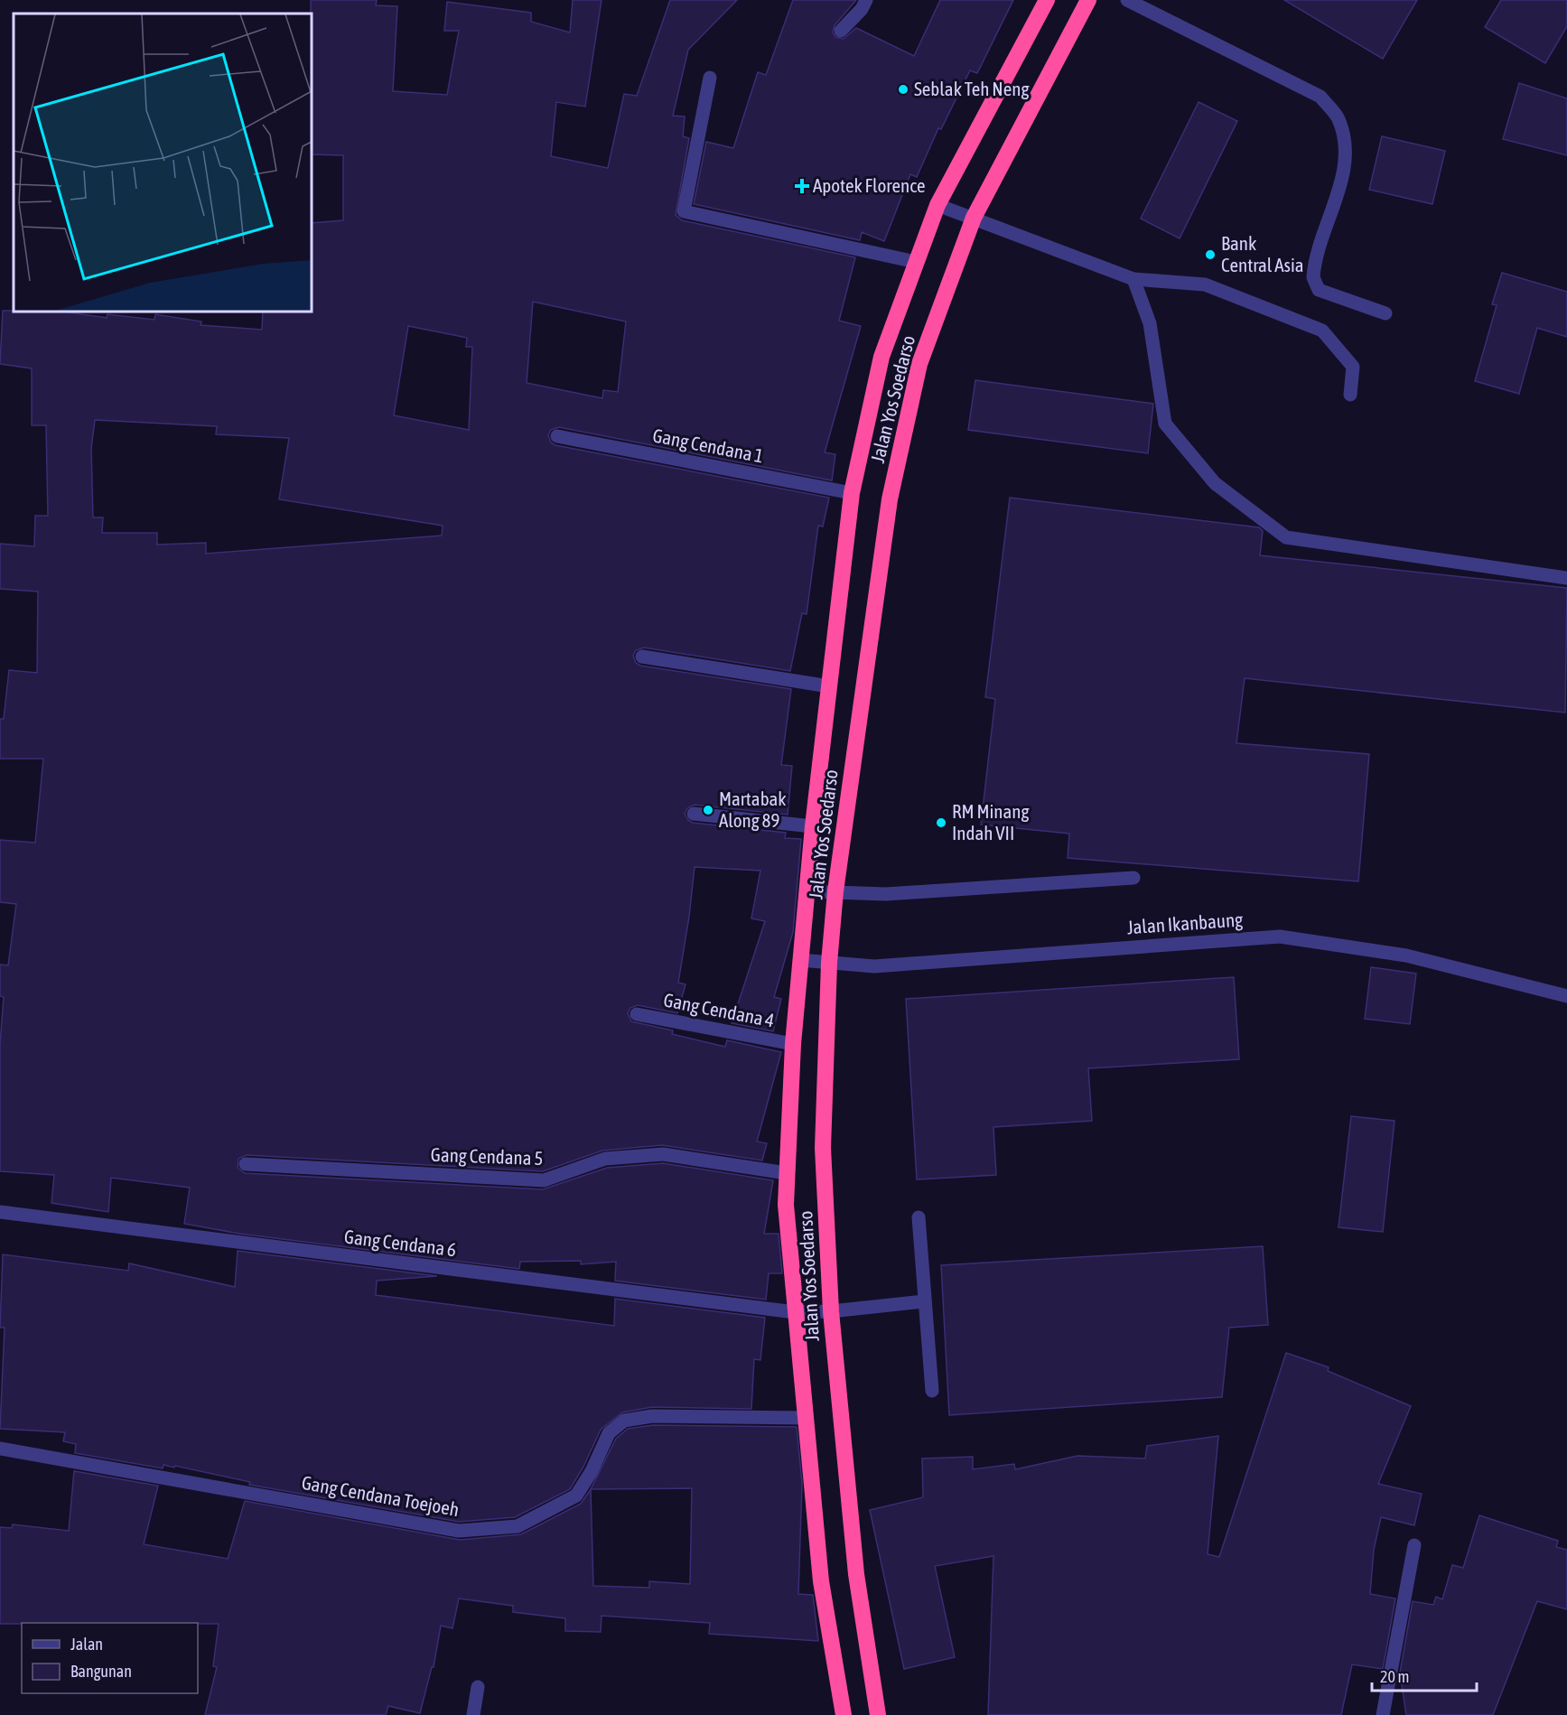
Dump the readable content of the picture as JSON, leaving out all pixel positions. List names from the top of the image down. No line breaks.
{"streets":{"highway":["Jalan Yos Soedarso"],"street":["Gang Cendana 1","Jalan Ikanbaung","Gang Cendana 4","Gang Cendana 5","Gang Cendana 6","Gang Cendana Toejoeh"]},"crossings":[["Jalan Yos Soedarso","Gang Cendana 1"],["Jalan Yos Soedarso","Jalan Ikanbaung"],["Jalan Yos Soedarso","Gang Cendana 4"],["Jalan Yos Soedarso","Gang Cendana 5"],["Jalan Yos Soedarso","Gang Cendana 6"],["Jalan Yos Soedarso","Gang Cendana Toejoeh"]],"places":{"other":["Seblak Teh Neng","Bank Central Asia","Martabak Along 89","RM Minang Indah VII"],"health":["Apotek Florence"]},"legend":["Jalan","Bangunan"],"scale_bar":"20 m"}
